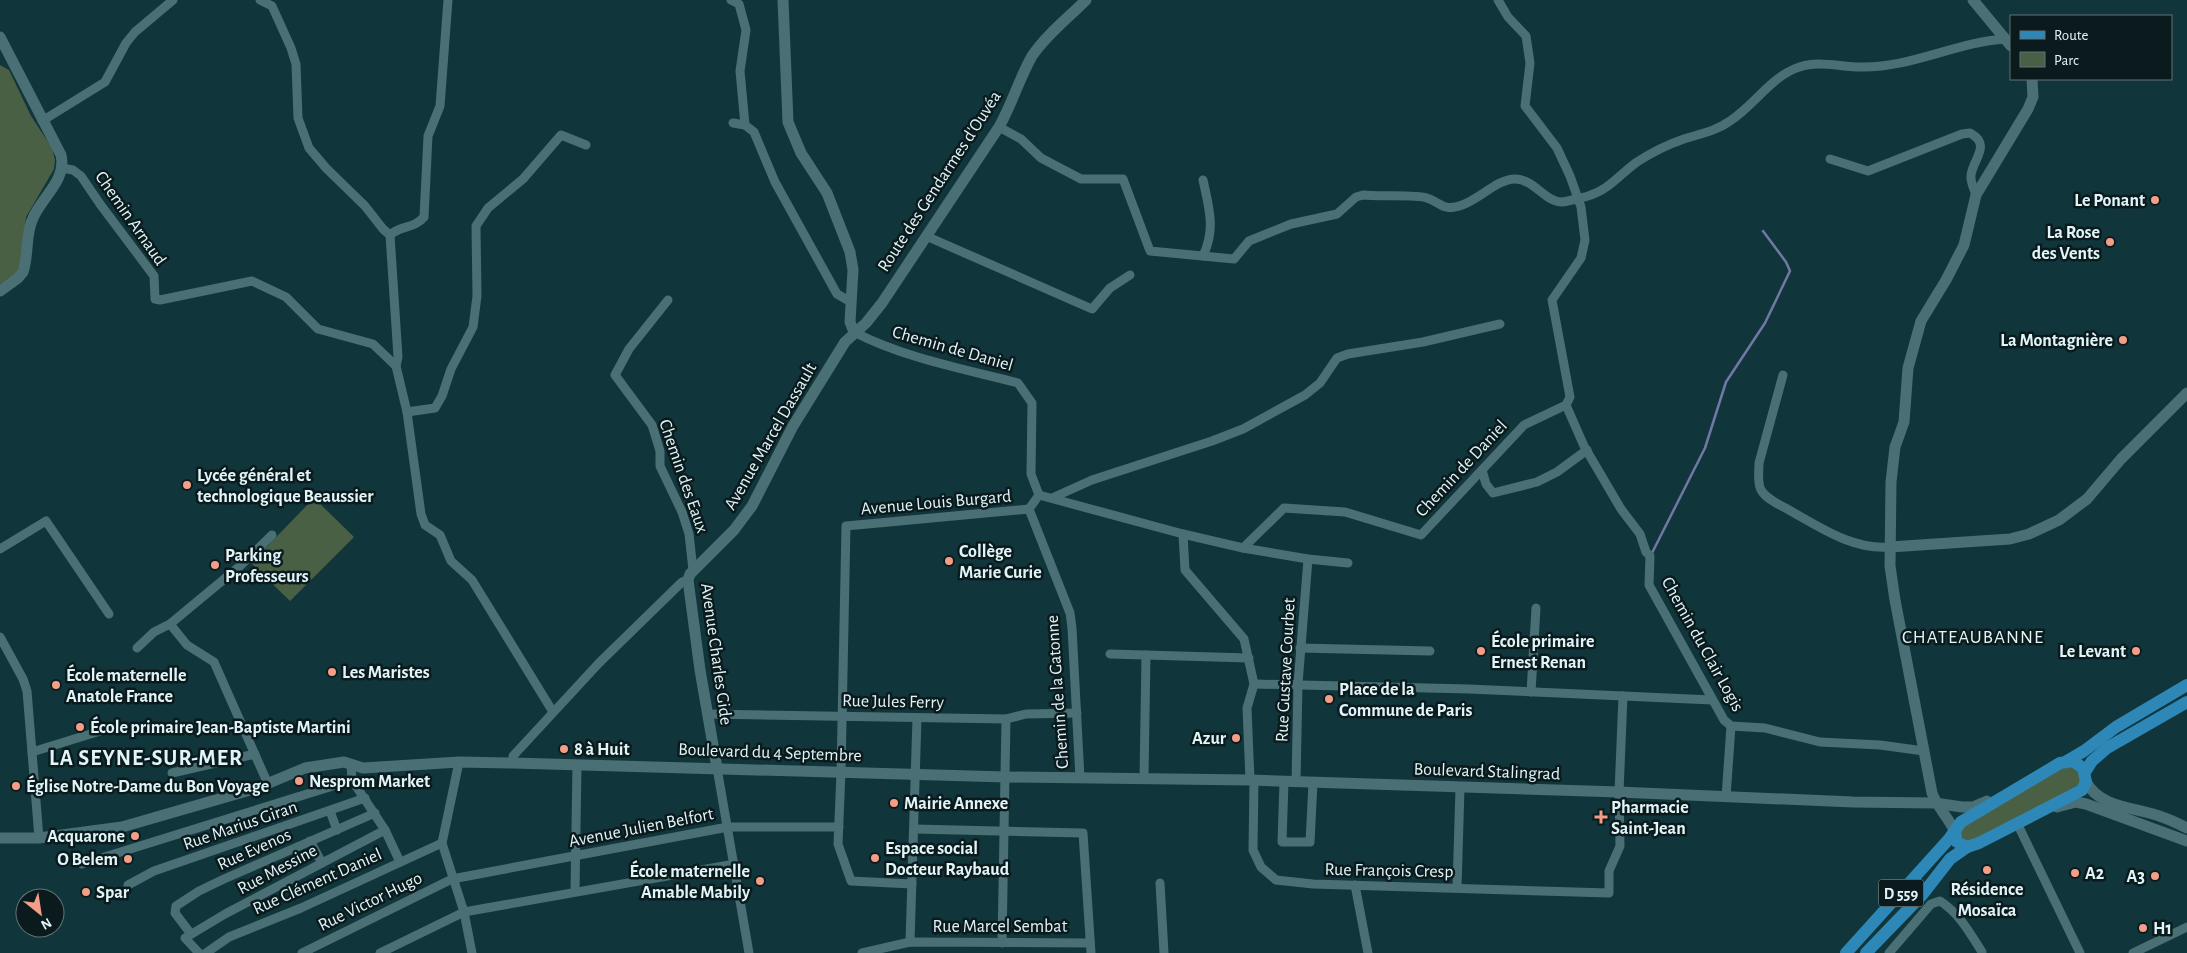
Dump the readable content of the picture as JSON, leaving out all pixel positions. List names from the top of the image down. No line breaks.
{"streets":{"main road":["D 559"],"street":["Route des Gendarmes d'Ouvéa","Chemin Arnaud","Chemin de Daniel","Avenue Marcel Dassault","Chemin des Eaux","Avenue Louis Burgard","Chemin du Clair Logis","Avenue Charles Gide","Rue Gustave Courbet","Chemin de la Gatonne","Rue Jules Ferry","Boulevard du 4 Septembre","Boulevard Stalingrad","Rue Marius Giran","Avenue Julien Belfort","Rue Evenos","Rue Messine","Rue François Cresp","Rue Clément Daniel","Rue Victor Hugo","Rue Marcel Sembat"]},"crossings":[["Route des Gendarmes d'Ouvéa","Chemin de Daniel"],["Route des Gendarmes d'Ouvéa","Avenue Marcel Dassault"],["Chemin de Daniel","Avenue Marcel Dassault"],["Chemin de Daniel","Chemin du Clair Logis"],["Avenue Marcel Dassault","Chemin des Eaux"],["Avenue Marcel Dassault","Avenue Charles Gide"],["Avenue Marcel Dassault","Boulevard du 4 Septembre"],["Chemin des Eaux","Avenue Charles Gide"],["Avenue Louis Burgard","Chemin de la Gatonne"],["Avenue Louis Burgard","Rue Jules Ferry"],["Avenue Charles Gide","Rue Jules Ferry"],["Avenue Charles Gide","Boulevard du 4 Septembre"],["Rue Gustave Courbet","Boulevard Stalingrad"],["Chemin de la Gatonne","Rue Jules Ferry"],["Chemin de la Gatonne","Boulevard du 4 Septembre"],["Chemin de la Gatonne","Boulevard Stalingrad"],["Boulevard du 4 Septembre","Boulevard Stalingrad"],["Boulevard Stalingrad","Rue François Cresp"],["Avenue Julien Belfort","Rue Victor Hugo"],["Rue Evenos","Rue Messine"]],"districts":["CHATEAUBANNE","LA SEYNE-SUR-MER"],"places":{"other":["Le Ponant","La Rose des Vents","La Montagnière","Lycée général et technologique Beaussier","Collège Marie Curie","Parking Professeurs","École primaire Ernest Renan","Le Levant","Les Maristes","École maternelle Anatole France","Place de la Commune de Paris","École primaire Jean-Baptiste Martini","Azur","8 à Huit","Nesprom Market","Église Notre-Dame du Bon Voyage","Mairie Annexe","Acquarone","Espace social Docteur Raybaud","O Belem","Résidence Mosaïca","A2","A3","École maternelle Amable Mabily","Spar","H1"],"health":["Pharmacie Saint-Jean"]},"legend":["Route","Parc"],"north":"bottom right"}
